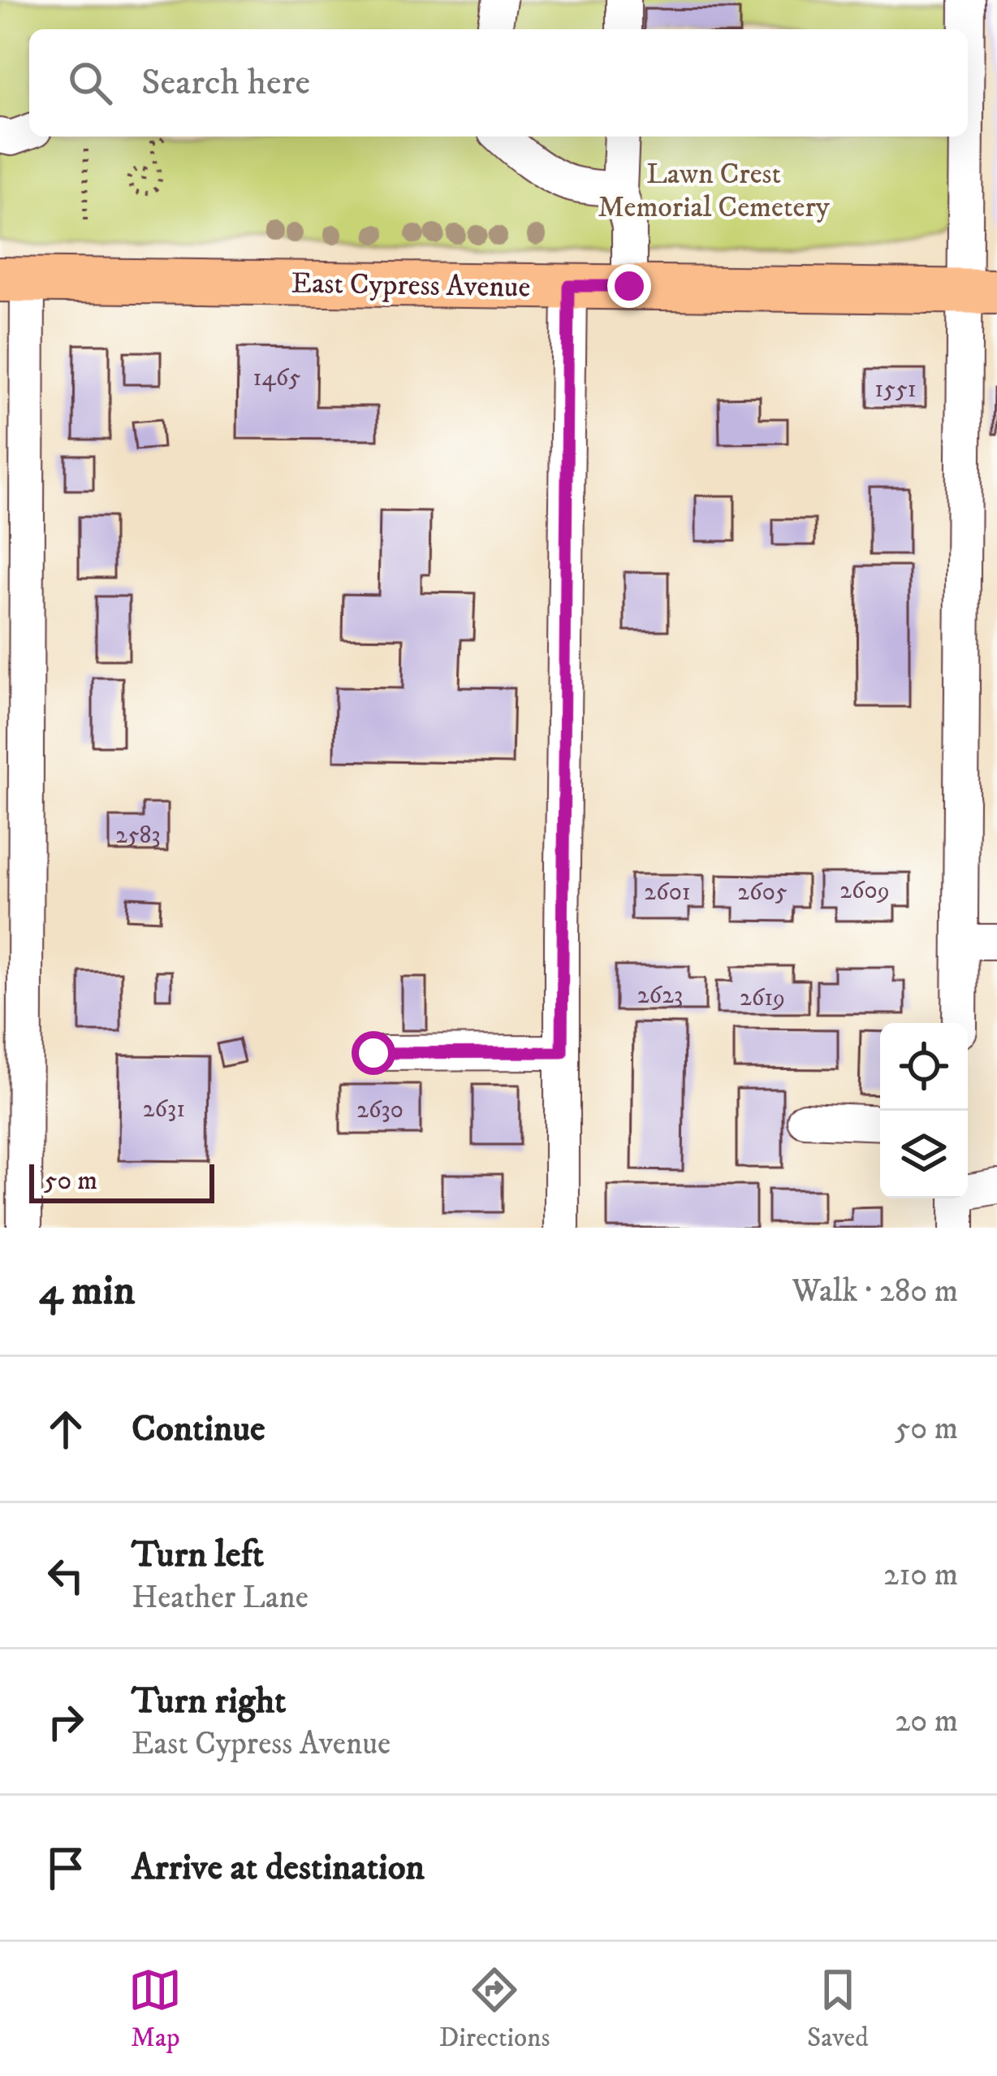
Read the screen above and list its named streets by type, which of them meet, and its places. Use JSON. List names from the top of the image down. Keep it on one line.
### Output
{"streets":{"main road":["East Cypress Avenue"]},"parks":["Lawn Crest Memorial Cemetery"],"house_numbers":["1465","1551","2583","2609","2601","2605","2623","2619","2631","2630"],"scale_bar":"50 m","page":{"search":"Search here","scale":"50 m","heading":["4 min","Walk · 280 m"],"list":[["Continue","50 m"],["Turn left","Heather Lane","210 m"],["Turn right","East Cypress Avenue","20 m"],"Arrive at destination"],"nav":["Map","Directions","Saved"]}}
